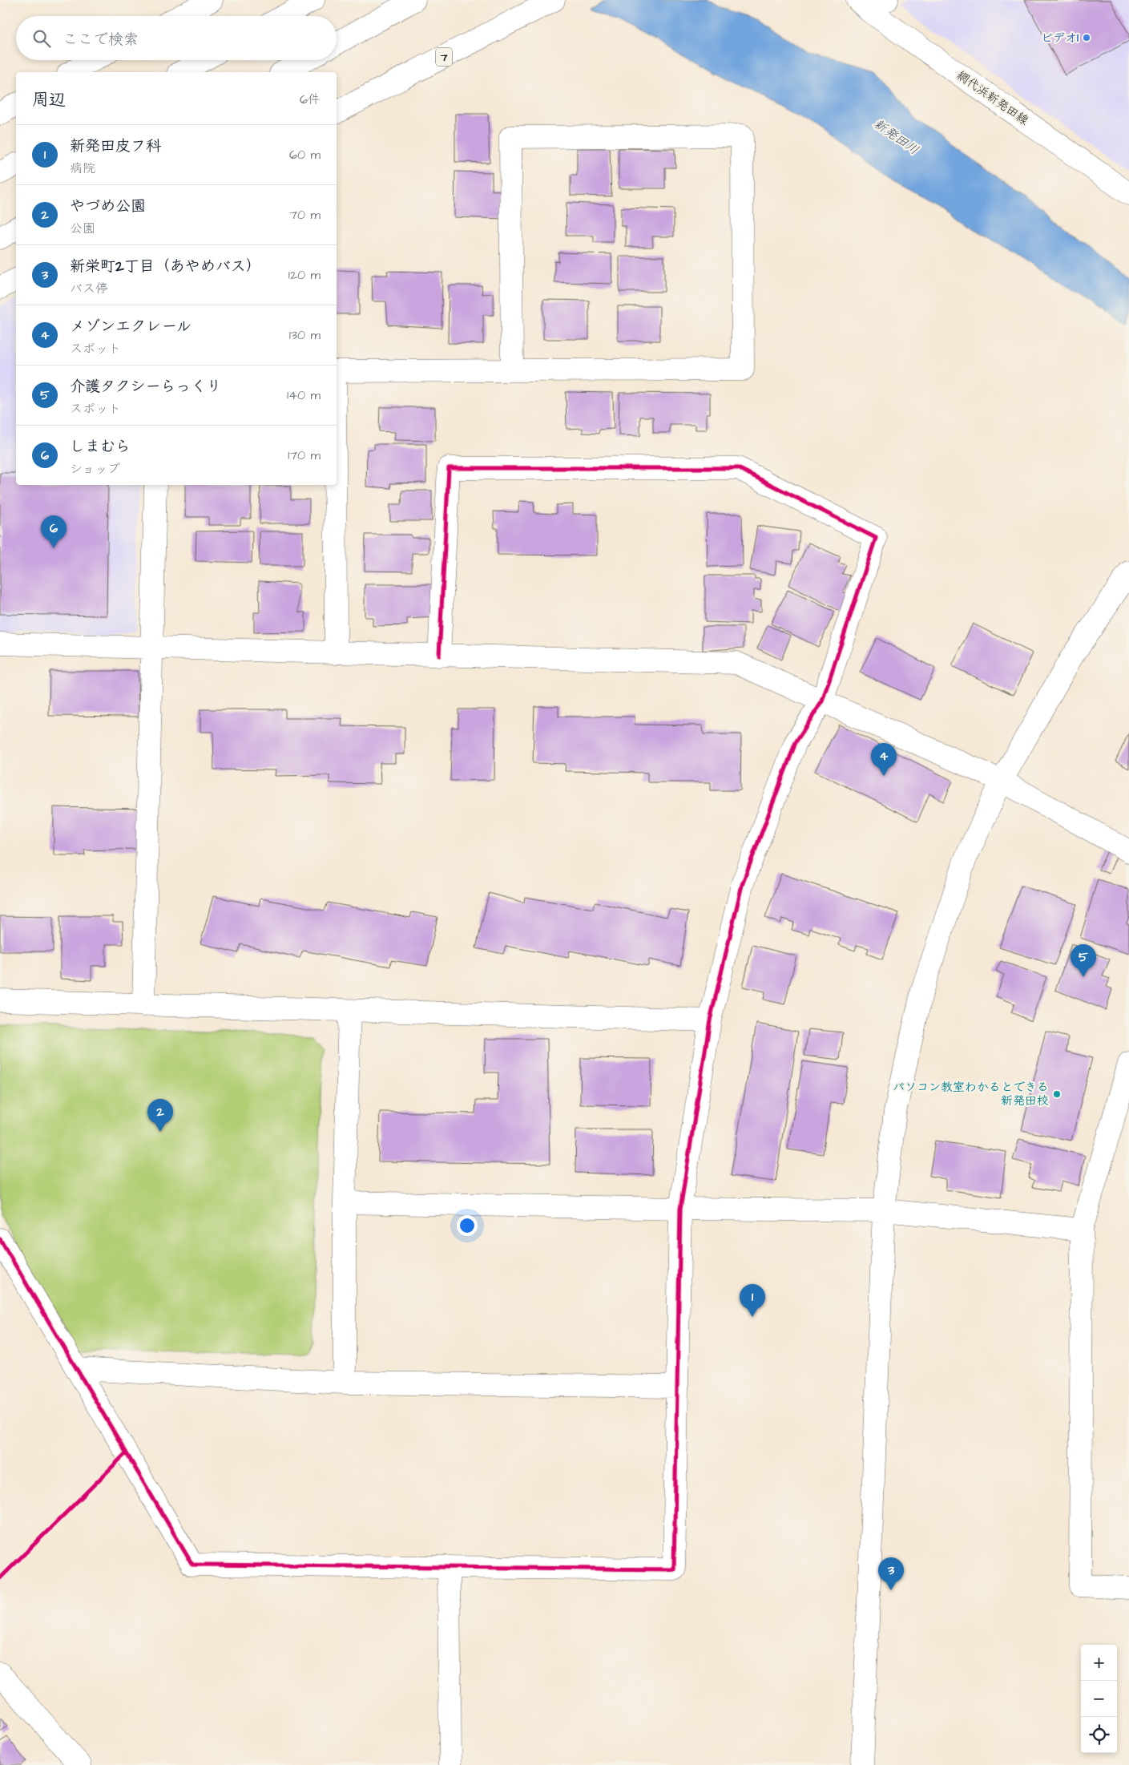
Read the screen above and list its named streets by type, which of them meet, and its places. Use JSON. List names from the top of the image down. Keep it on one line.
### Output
{"streets":{"main road":["7","網代浜新発田線"]},"water":["新発田川"],"places":["ビデオ1","パソコン教室わかるとできる 新発田校"],"page":{"search":"ここで検索","heading":["周辺","6件"],"list":[{"mark":"1","name":"新発田皮フ科","note":"病院","value":"60 m"},{"mark":"2","name":"やづめ公園","note":"公園","value":"70 m"},{"mark":"3","name":"新栄町2丁目（あやめバス）","note":"バス停","value":"120 m"},{"mark":"4","name":"メゾンエクレール","note":"スポット","value":"130 m"},{"mark":"5","name":"介護タクシーらっくり","note":"スポット","value":"140 m"},{"mark":"6","name":"しまむら","note":"ショップ","value":"170 m"}],"pins":["6","4","5","2","1","3"],"map_buttons":["+","−"]}}
